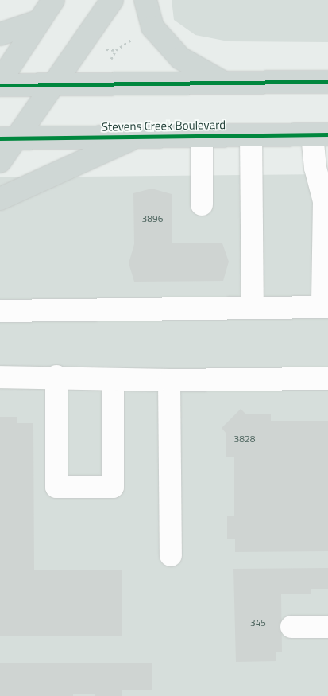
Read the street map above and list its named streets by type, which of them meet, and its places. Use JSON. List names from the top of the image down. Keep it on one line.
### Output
{"streets":{"main road":["Stevens Creek Boulevard"]},"house_numbers":["3896","3828","345"]}
